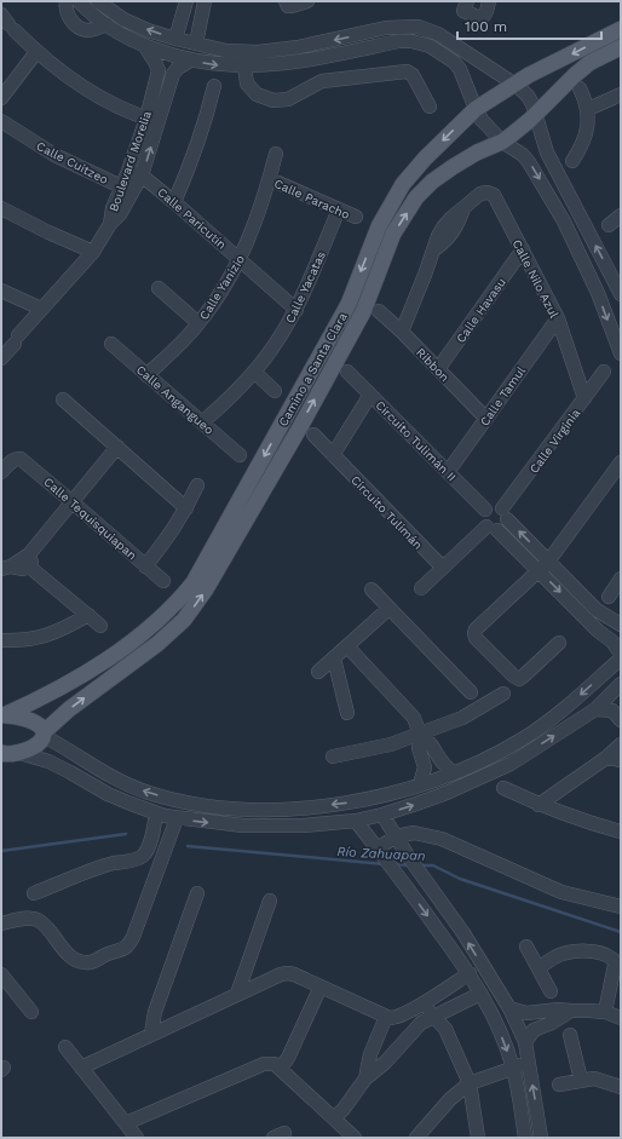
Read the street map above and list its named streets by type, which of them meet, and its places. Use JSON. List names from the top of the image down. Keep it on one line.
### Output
{"streets":{"main road":["Camino a Santa Clara"],"street":["Boulevard Morelia","Calle Cuitzeo","Calle Paracho","Calle Paricutín","Calle Nilo Azul","Calle Yanizio","Calle Yacatas","Calle Havasu","Ribbon","Calle Tamul","Calle Angangueo","Circuito Tulimán II","Calle Virginia","Circuito Tulimán","Calle Tequisquiapan"]},"crossings":[["Boulevard Morelia","Calle Cuitzeo"],["Boulevard Morelia","Calle Paricutín"],["Calle Paracho","Calle Yanizio"],["Calle Paracho","Calle Yacatas"],["Calle Paricutín","Calle Yanizio"],["Calle Paricutín","Calle Yacatas"],["Calle Nilo Azul","Calle Havasu"],["Calle Nilo Azul","Ribbon"],["Calle Nilo Azul","Calle Tamul"],["Calle Nilo Azul","Calle Virginia"],["Calle Yanizio","Calle Angangueo"],["Calle Yacatas","Calle Angangueo"],["Calle Havasu","Ribbon"],["Ribbon","Calle Tamul"],["Calle Tamul","Circuito Tulimán II"],["Circuito Tulimán II","Calle Virginia"]],"water":["Río Zahuapan"],"scale_bar":"100 m"}
